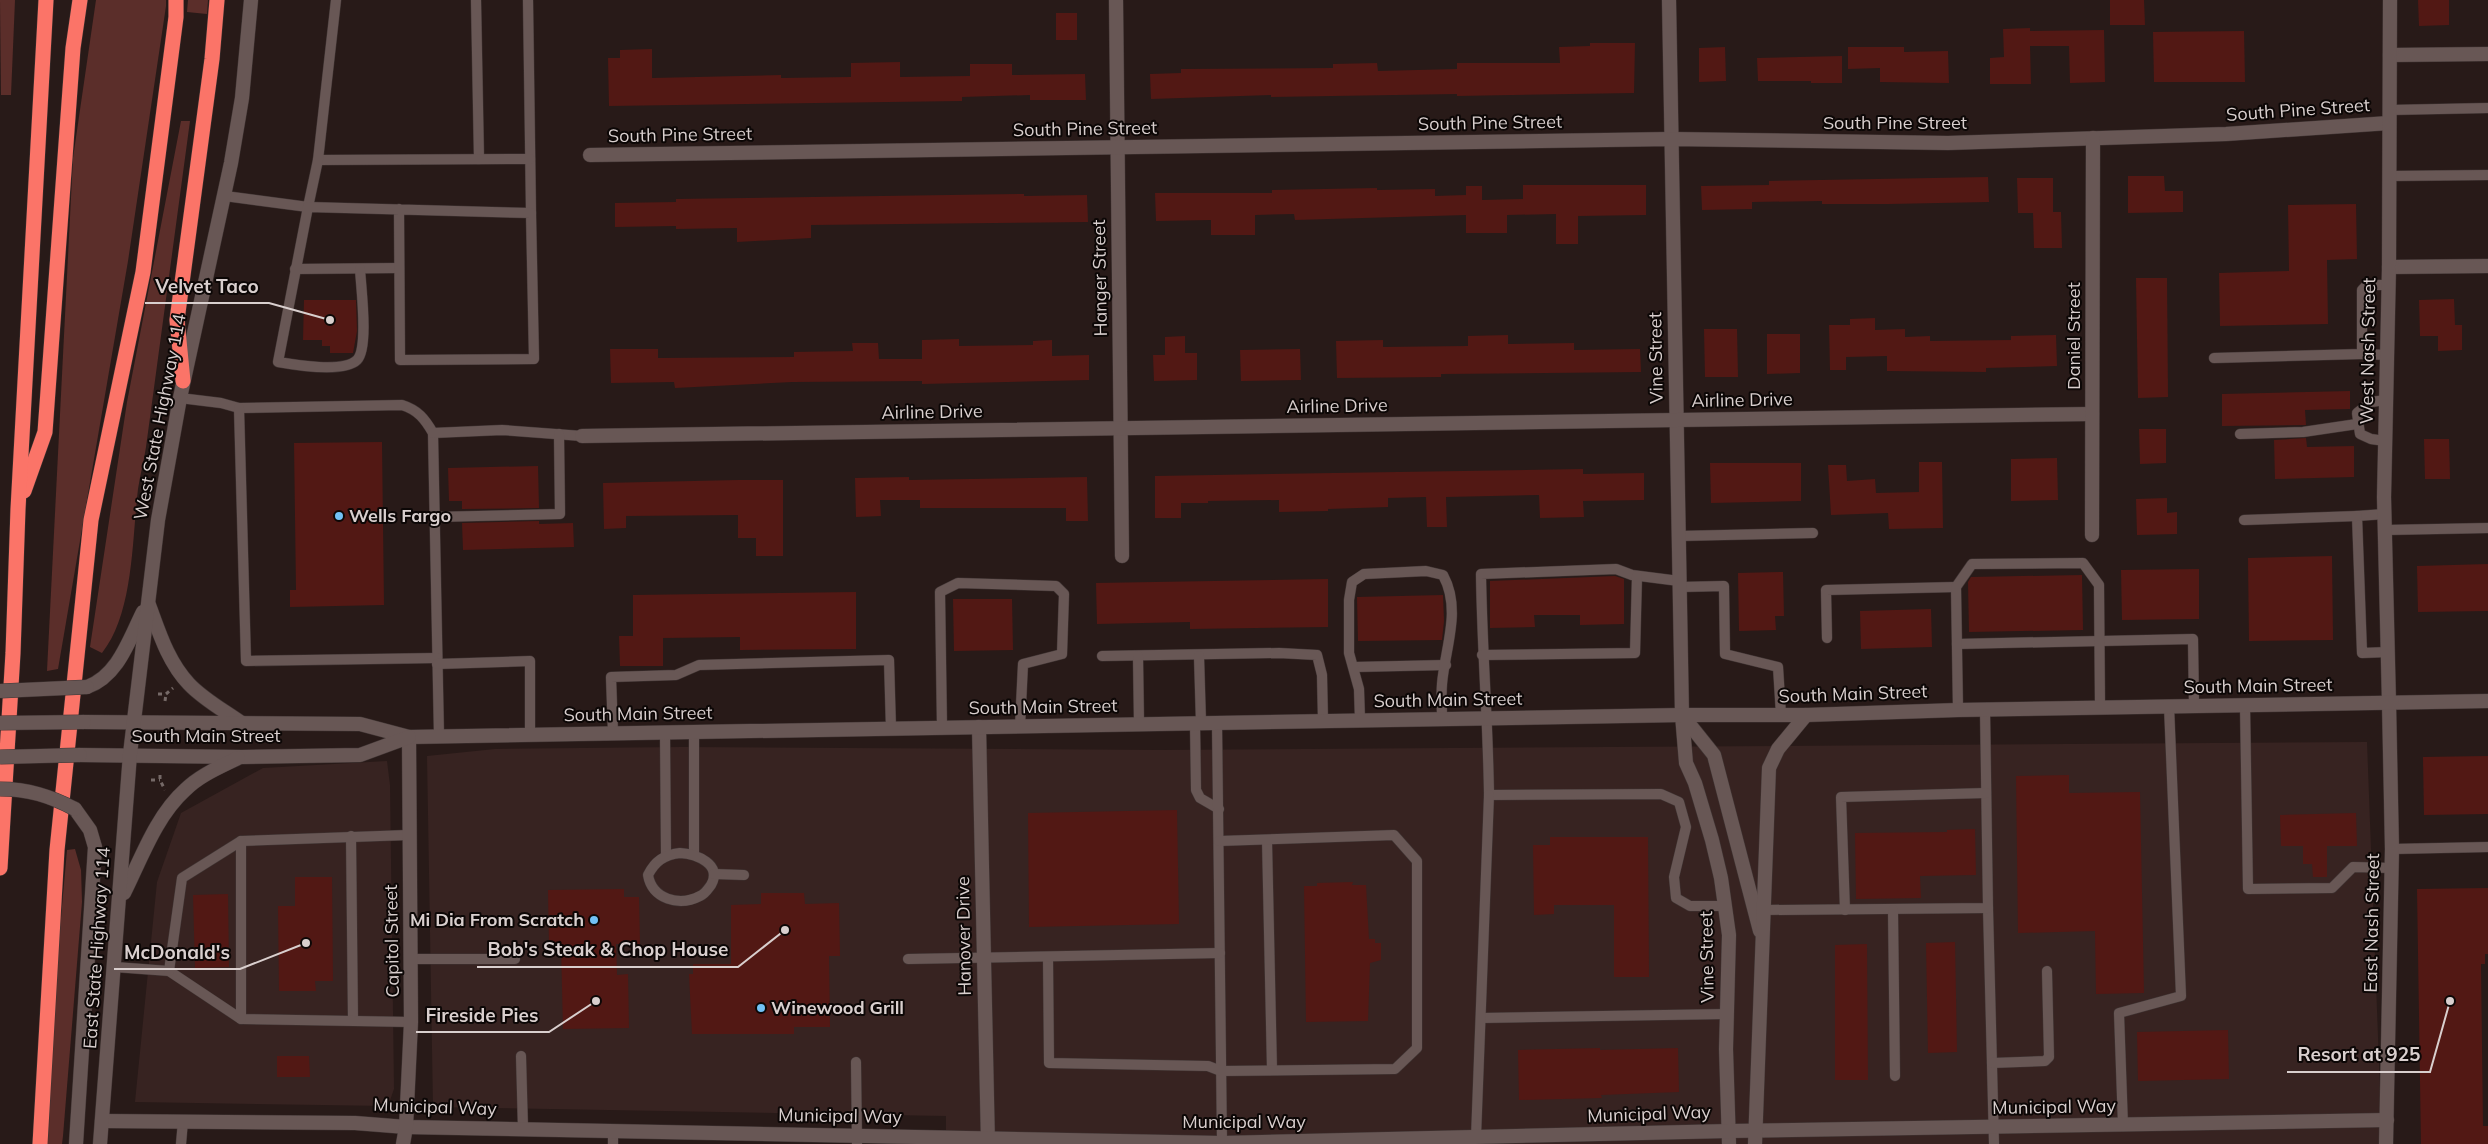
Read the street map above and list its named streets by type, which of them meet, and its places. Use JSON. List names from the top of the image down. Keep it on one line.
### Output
{"streets":{"street":["South Pine Street","Hanger Street","Daniel Street","West Nash Street","Vine Street","Airline Drive","West State Highway 114","South Main Street","East Nash Street","Hanover Drive","Capitol Street","East State Highway 114","Municipal Way"]},"crossings":[["South Pine Street","Hanger Street"],["South Pine Street","Daniel Street"],["South Pine Street","West Nash Street"],["South Pine Street","Vine Street"],["Hanger Street","Airline Drive"],["Daniel Street","Airline Drive"],["West Nash Street","South Main Street"],["West Nash Street","East Nash Street"],["Vine Street","Airline Drive"],["Vine Street","South Main Street"],["Vine Street","Municipal Way"],["West State Highway 114","South Main Street"],["West State Highway 114","East State Highway 114"],["South Main Street","East Nash Street"],["South Main Street","Hanover Drive"],["South Main Street","Capitol Street"],["South Main Street","East State Highway 114"],["East Nash Street","Municipal Way"],["Hanover Drive","Municipal Way"],["Capitol Street","Municipal Way"],["East State Highway 114","Municipal Way"]],"places":["Velvet Taco","Wells Fargo","Mi Dia From Scratch","Bob's Steak & Chop House","McDonald's","Fireside Pies","Resort at 925","Winewood Grill"]}
